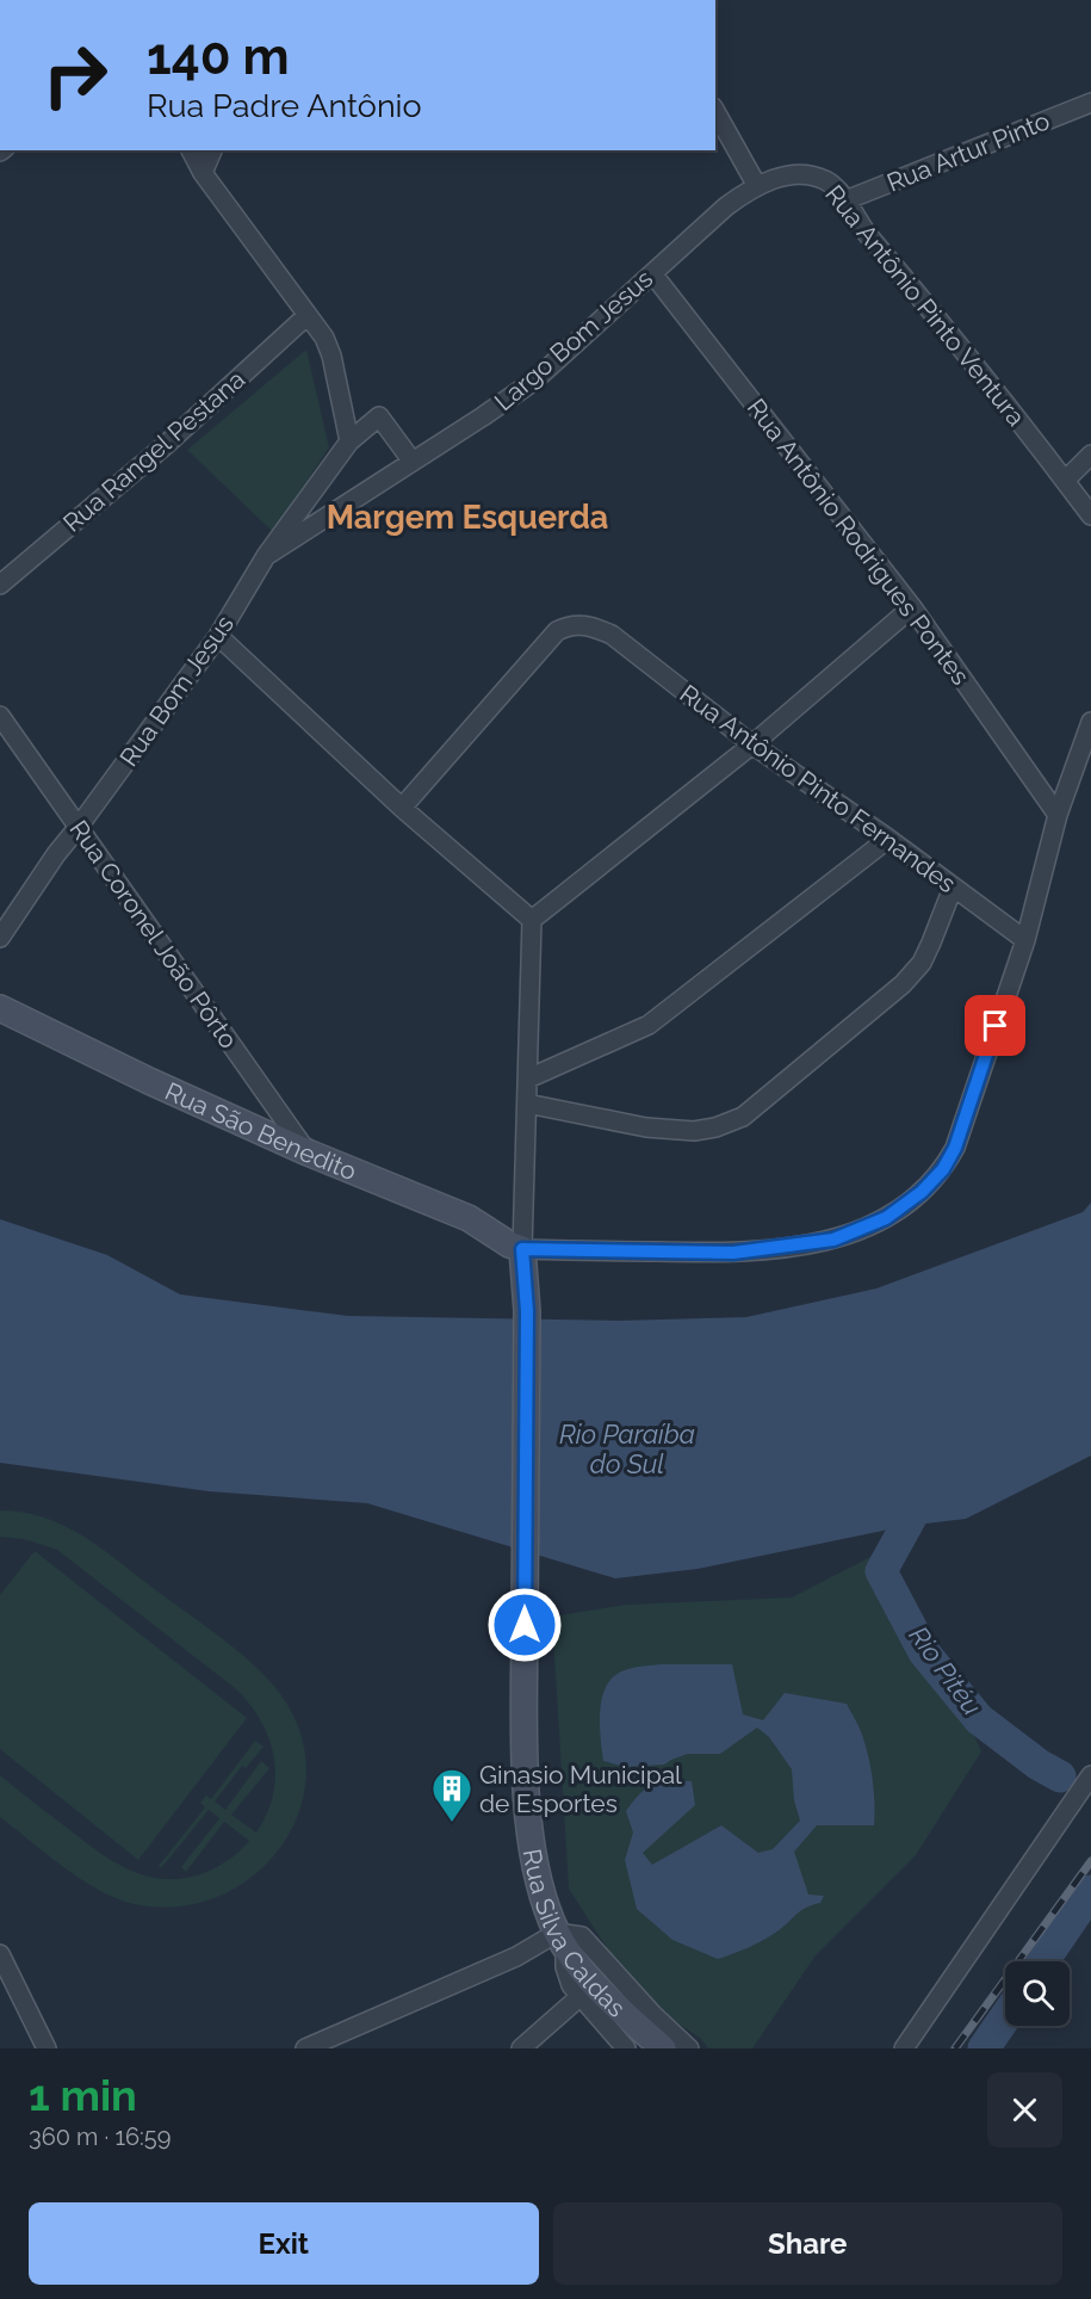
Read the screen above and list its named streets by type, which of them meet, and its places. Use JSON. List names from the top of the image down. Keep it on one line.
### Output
{"streets":{"main road":["Rua São Benedito","Rua Silva Caldas"],"street":["Rua Artur Pinto","Rua Antônio Pinto Ventura","Largo Bom Jesus","Rua Rangel Pestana","Rua Antônio Rodrigues Pontes","Rua Bom Jesus","Rua Antônio Pinto Fernandes","Rua Coronel João Pôrto"]},"crossings":[["Rua Artur Pinto","Rua Antônio Pinto Ventura"],["Rua Antônio Pinto Ventura","Largo Bom Jesus"],["Largo Bom Jesus","Rua Antônio Rodrigues Pontes"],["Largo Bom Jesus","Rua Bom Jesus"],["Rua Bom Jesus","Rua Coronel João Pôrto"],["Rua Coronel João Pôrto","Rua São Benedito"],["Rua São Benedito","Rua Silva Caldas"]],"districts":["Margem Esquerda"],"water":["Rio Paraíba do Sul","Rio Pitéu"],"places":{"building":["Ginasio Municipal de Esportes"]},"page":{"turn":["140 m","Rua Padre Antônio"],"heading":["1 min","360 m · 16:59"],"buttons":["Exit","Share"]}}
